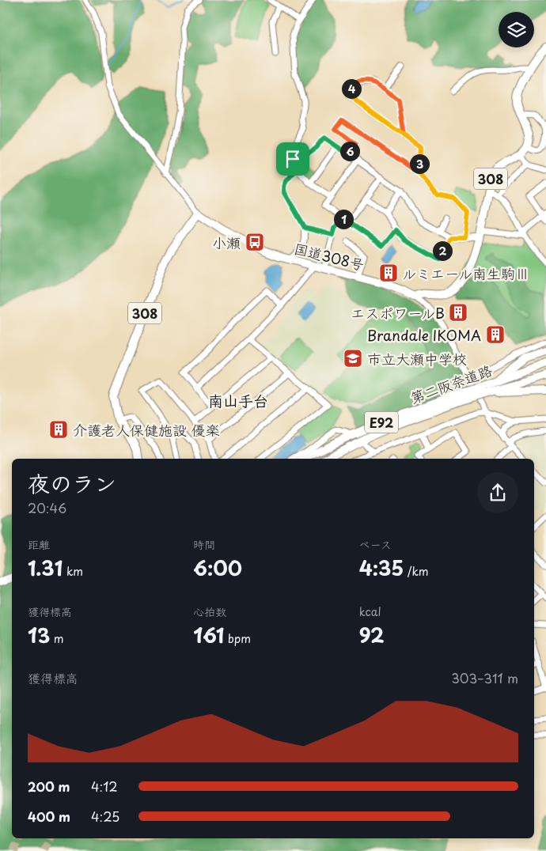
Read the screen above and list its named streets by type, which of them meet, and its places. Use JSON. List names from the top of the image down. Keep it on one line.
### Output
{"streets":{"highway":["308","国道308号","第二阪奈道路","E92"]},"crossings":[["308","国道308号"]],"districts":["南山手台"],"places":{"bus stop":["小瀬"],"building":["ルミエール南生駒Ⅲ","エスポワールB","Brandale IKOMA","介護老人保健施設 優楽"],"school or university":["市立大瀬中学校"]},"page":{"pins":["4","6","3","1","2"],"heading":["夜のラン","20:46"],"stats":[["距離","1.31 km"],["時間","6:00"],["ペース","4:35 /km"],["獲得標高","13 m"],["心拍数","161 bpm"],["kcal","92"]],"chart":["獲得標高","303–311 m"],"list":[{"name":"200 m","note":"4:12"},{"name":"400 m","note":"4:25"}]}}
